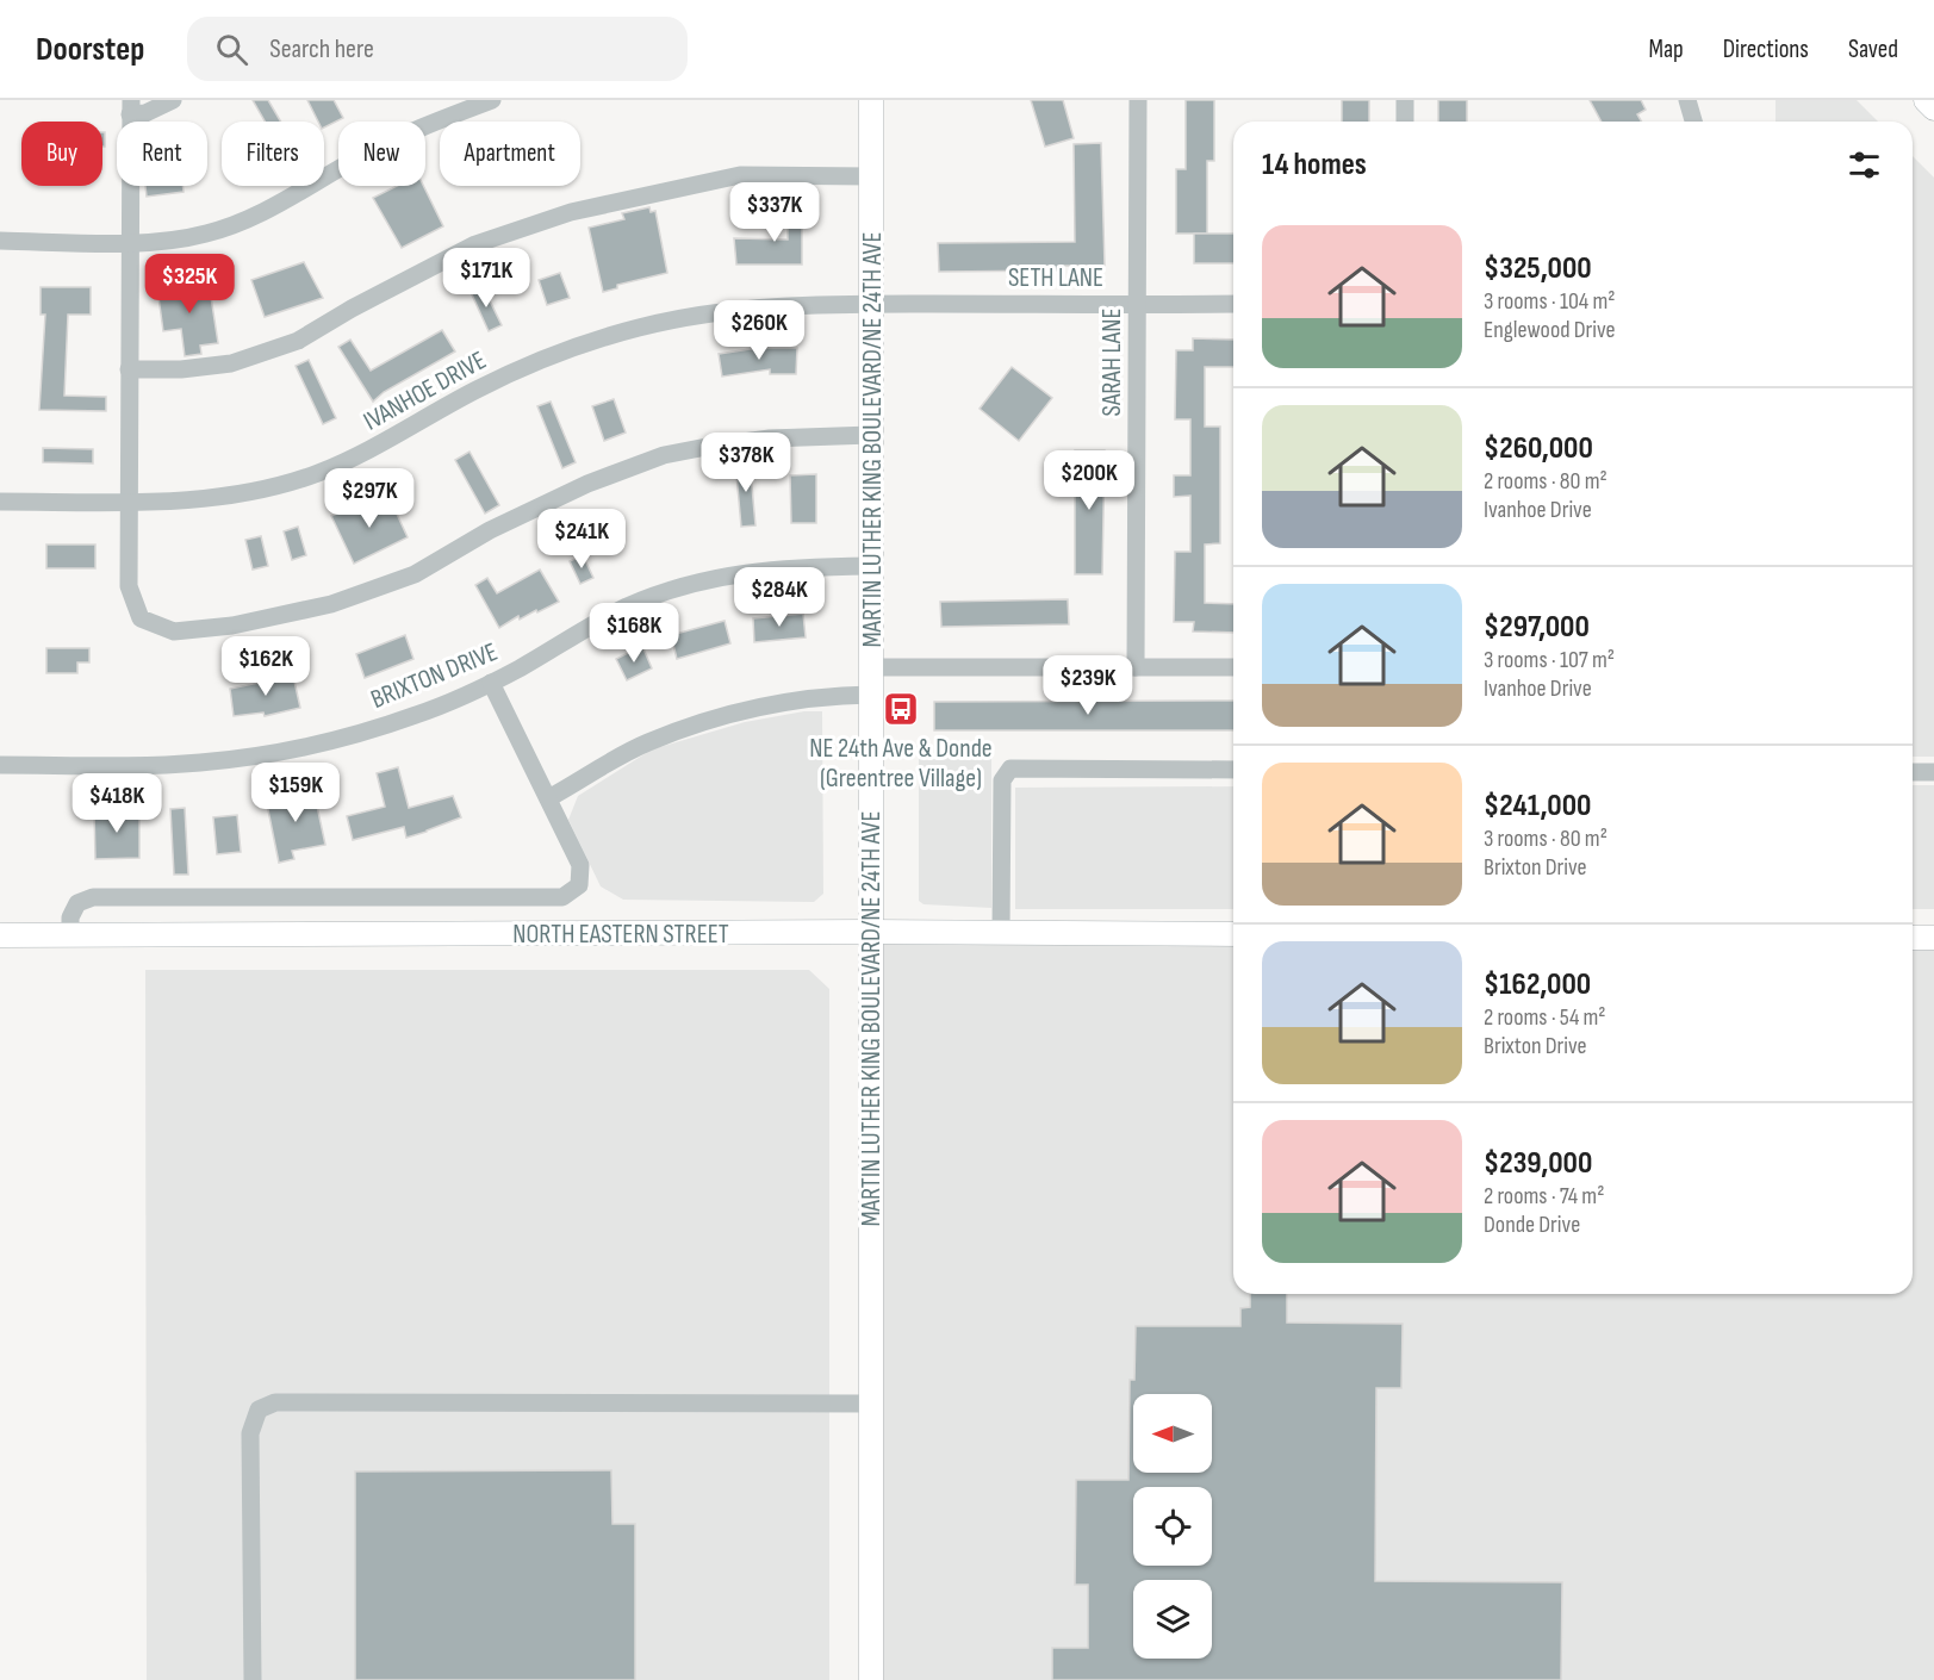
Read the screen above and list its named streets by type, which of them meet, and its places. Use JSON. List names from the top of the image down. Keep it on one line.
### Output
{"streets":{"main road":["MARTIN LUTHER KING BOULEVARD/NE 24TH AVE","NORTH EASTERN STREET"],"street":["SETH LANE","SARAH LANE","IVANHOE DRIVE","BRIXTON DRIVE"]},"crossings":[["SETH LANE","SARAH LANE"],["SETH LANE","IVANHOE DRIVE"],["SETH LANE","MARTIN LUTHER KING BOULEVARD/NE 24TH AVE"],["IVANHOE DRIVE","MARTIN LUTHER KING BOULEVARD/NE 24TH AVE"],["MARTIN LUTHER KING BOULEVARD/NE 24TH AVE","BRIXTON DRIVE"],["MARTIN LUTHER KING BOULEVARD/NE 24TH AVE","NORTH EASTERN STREET"]],"places":{"bus stop":["NE 24th Ave & Donde (Greentree Village)"]},"north":"left","page":{"header":"Doorstep","search":"Search here","nav":["Map","Directions","Saved"],"chip":["Buy","Rent","Filters","New","Apartment"],"heading":"14 homes","price":["$337K","$171K","$325K","$260K","$378K","$200K","$297K","$241K","$284K","$168K","$162K","$239K","$159K","$418K"],"list":[{"name":"$325,000","note":"3 rooms · 104 m² · Englewood Drive"},{"name":"$260,000","note":"2 rooms · 80 m² · Ivanhoe Drive"},{"name":"$297,000","note":"3 rooms · 107 m² · Ivanhoe Drive"},{"name":"$241,000","note":"3 rooms · 80 m² · Brixton Drive"},{"name":"$162,000","note":"2 rooms · 54 m² · Brixton Drive"},{"name":"$239,000","note":"2 rooms · 74 m² · Donde Drive"}]}}
